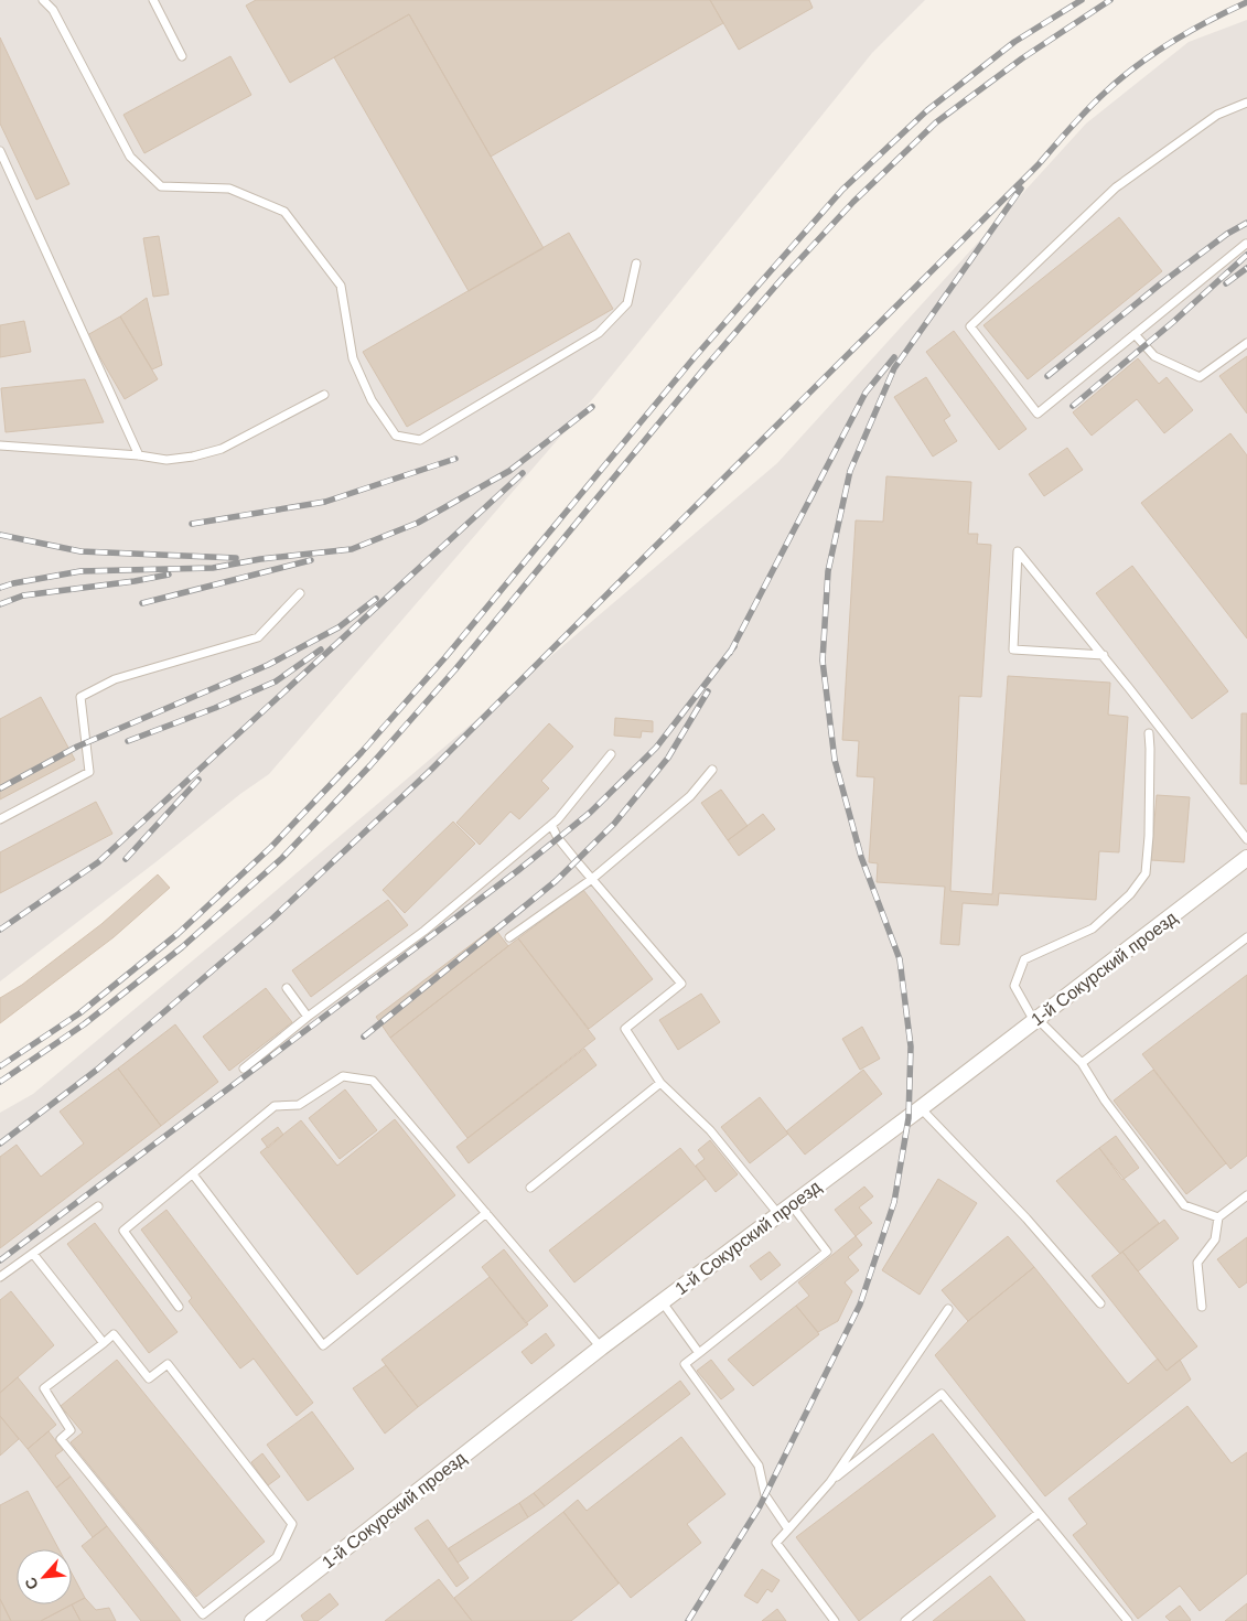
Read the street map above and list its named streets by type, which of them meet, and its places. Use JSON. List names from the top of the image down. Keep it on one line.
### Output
{"streets":{"street":["1-й Сокурский проезд"]},"north":"bottom left"}
